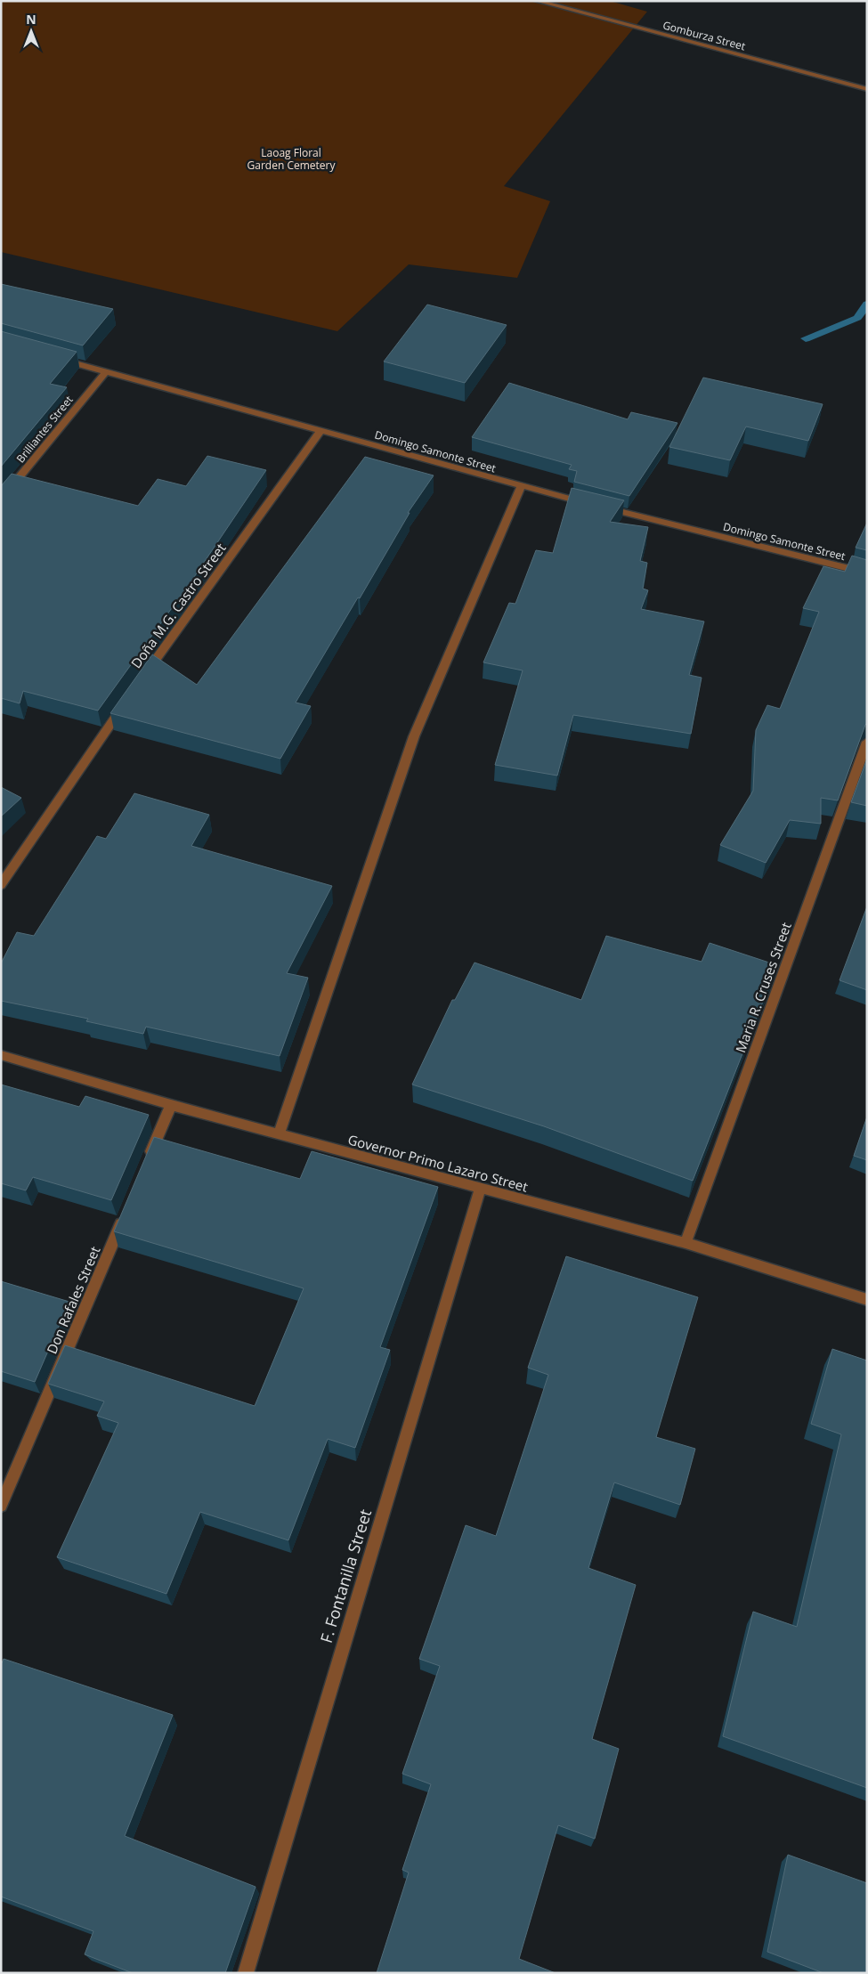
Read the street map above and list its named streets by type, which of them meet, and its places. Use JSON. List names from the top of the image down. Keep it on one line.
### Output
{"streets":{"street":["Gomburza Street","Brilliantes Street","Domingo Samonte Street","Doña M.G. Castro Street","Maria R. Cruses Street","Governor Primo Lazaro Street","Don Rafales Street","F. Fontanilla Street"]},"crossings":[["Brilliantes Street","Domingo Samonte Street"],["Domingo Samonte Street","Doña M.G. Castro Street"],["Maria R. Cruses Street","Governor Primo Lazaro Street"],["Governor Primo Lazaro Street","F. Fontanilla Street"]],"parks":["Laoag Floral Garden Cemetery"],"north":"top"}
